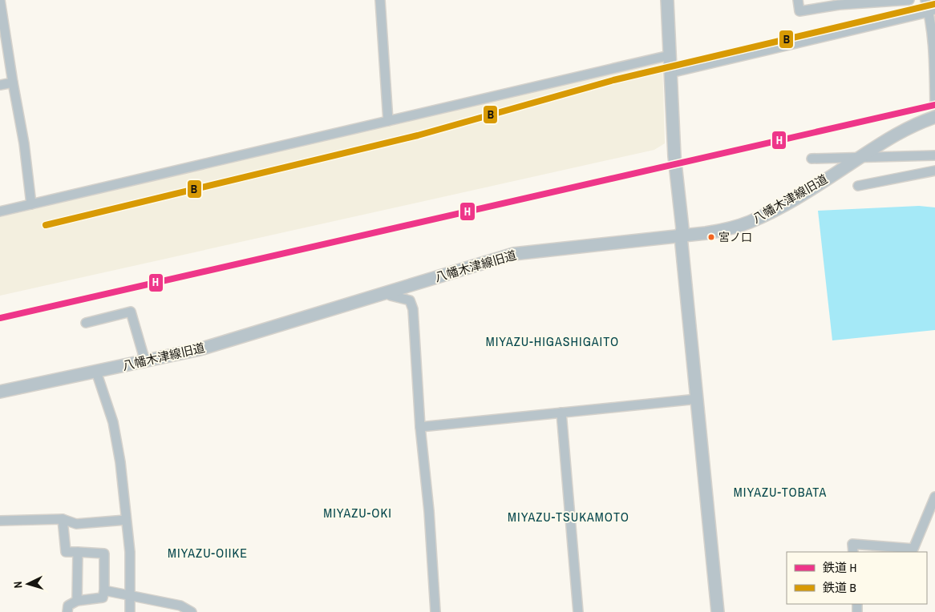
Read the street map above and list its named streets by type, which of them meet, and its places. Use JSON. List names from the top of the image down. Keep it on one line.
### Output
{"streets":{"street":["八幡木津線旧道"]},"districts":["MIYAZU-HIGASHIGAITO","MIYAZU-TOBATA","MIYAZU-OKI","MIYAZU-TSUKAMOTO","MIYAZU-OIIKE"],"places":["宮ノ口"],"lines":["rail line B","rail line H"],"legend":["鉄道 H","鉄道 B"],"north":"left"}
